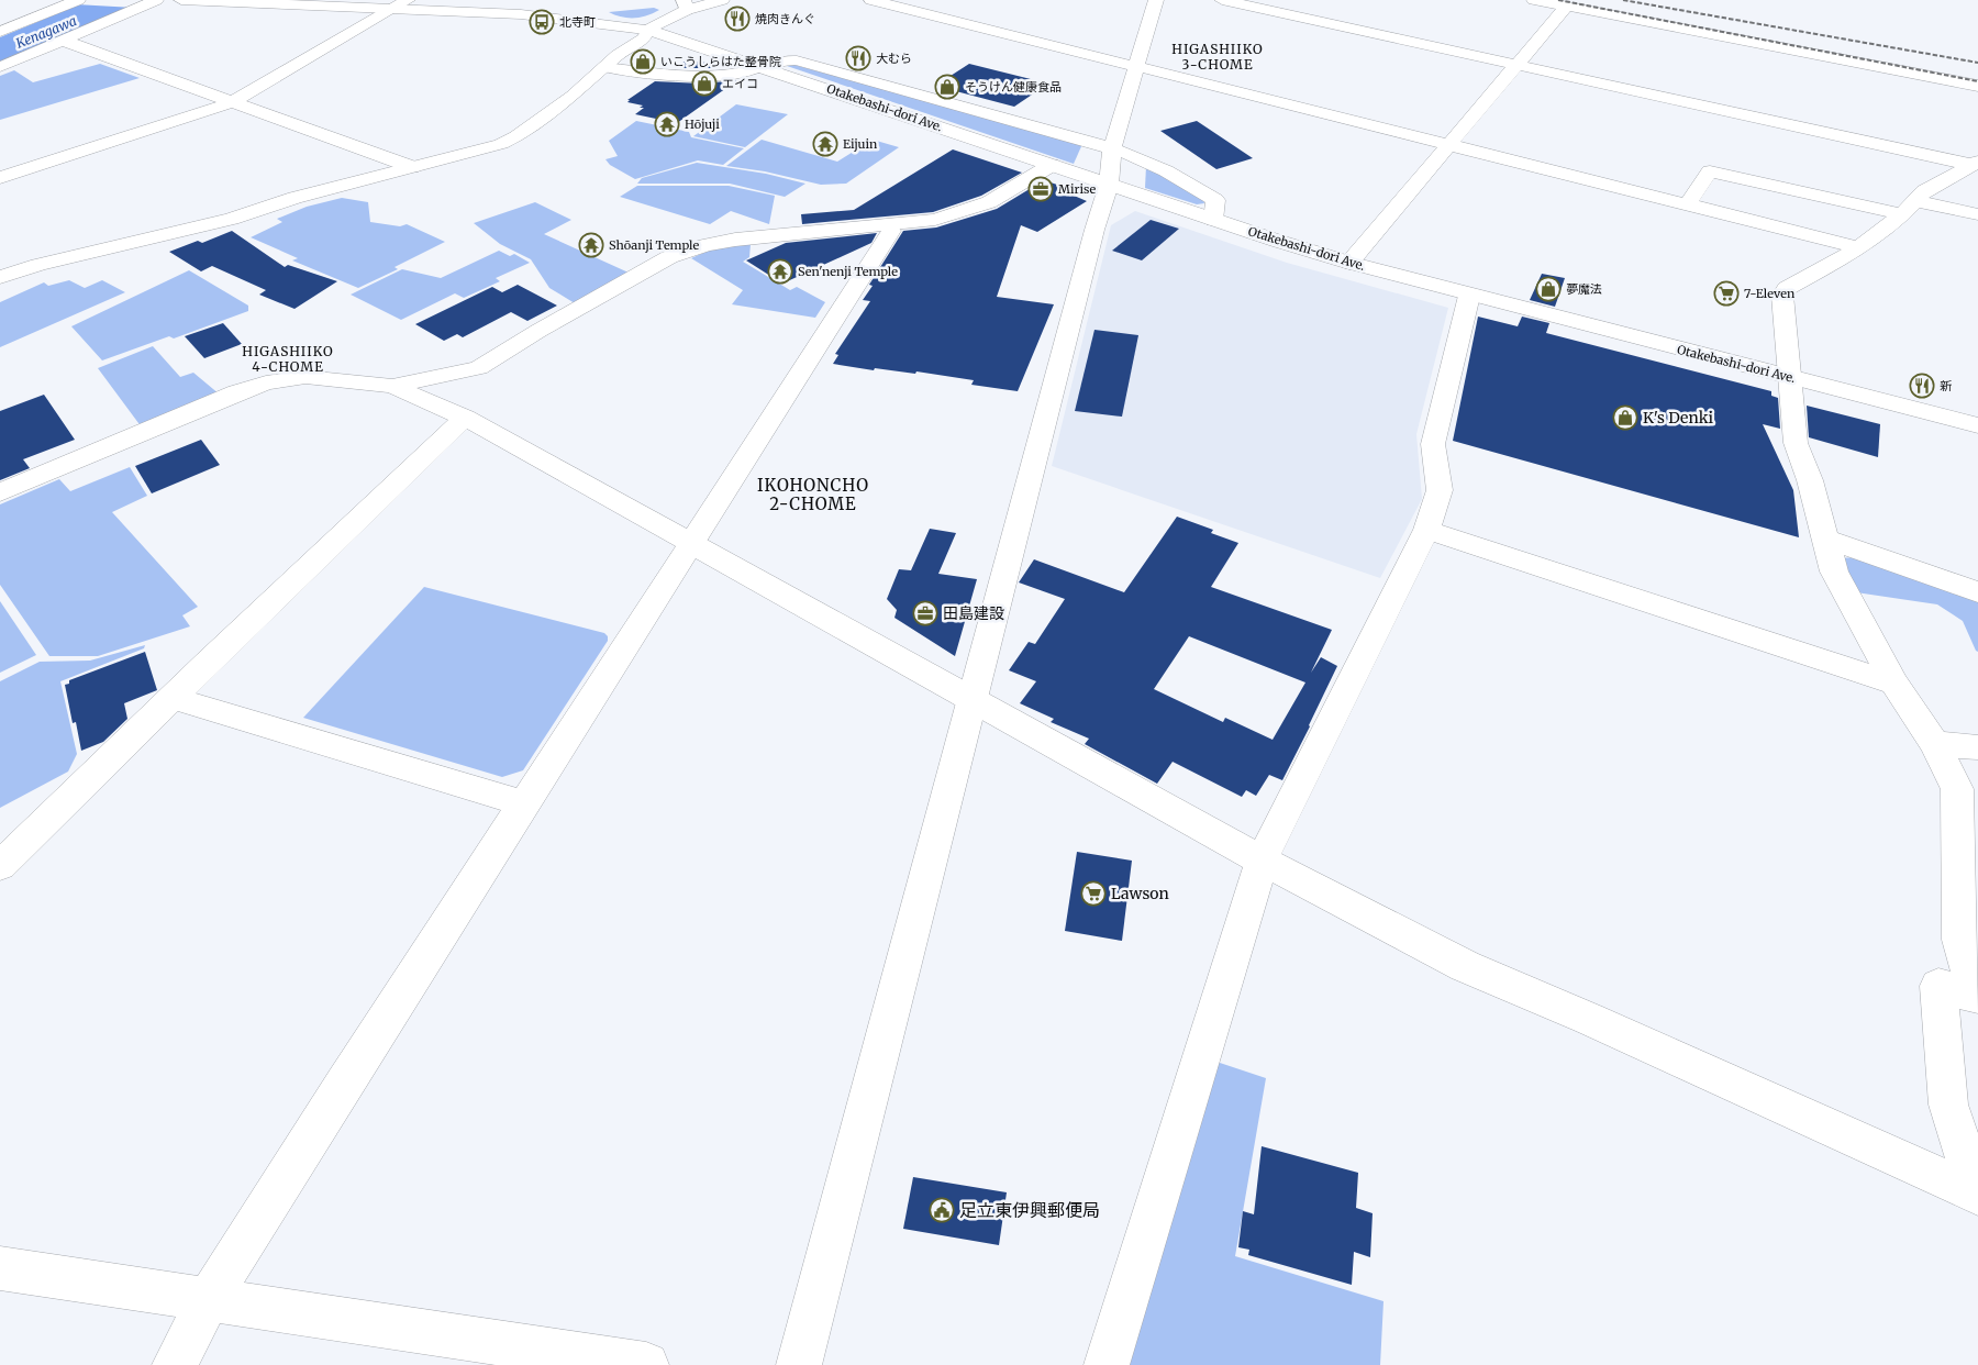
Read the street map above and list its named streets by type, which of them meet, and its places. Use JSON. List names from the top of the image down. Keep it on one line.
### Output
{"streets":{"street":["Otakebashi-dori Ave."]},"districts":["HIGASHIIKO 3-CHOME","HIGASHIIKO 4-CHOME","IKOHONCHO 2-CHOME"],"water":["Kenagawa"],"places":{"restaurant":["焼肉きんぐ","大むら","新"],"bus stop":["北寺町"],"shop":["いこうしらはた整骨院","エイコ","そうけん健康食品","夢魔法","K's Denki"],"temple":["Hōjuji","Eijuin","Shōanji Temple","Sen'nenji Temple"],"office":["Mirise","田島建設"],"supermarket":["7-Eleven","Lawson"],"public building":["足立東伊興郵便局"]}}
